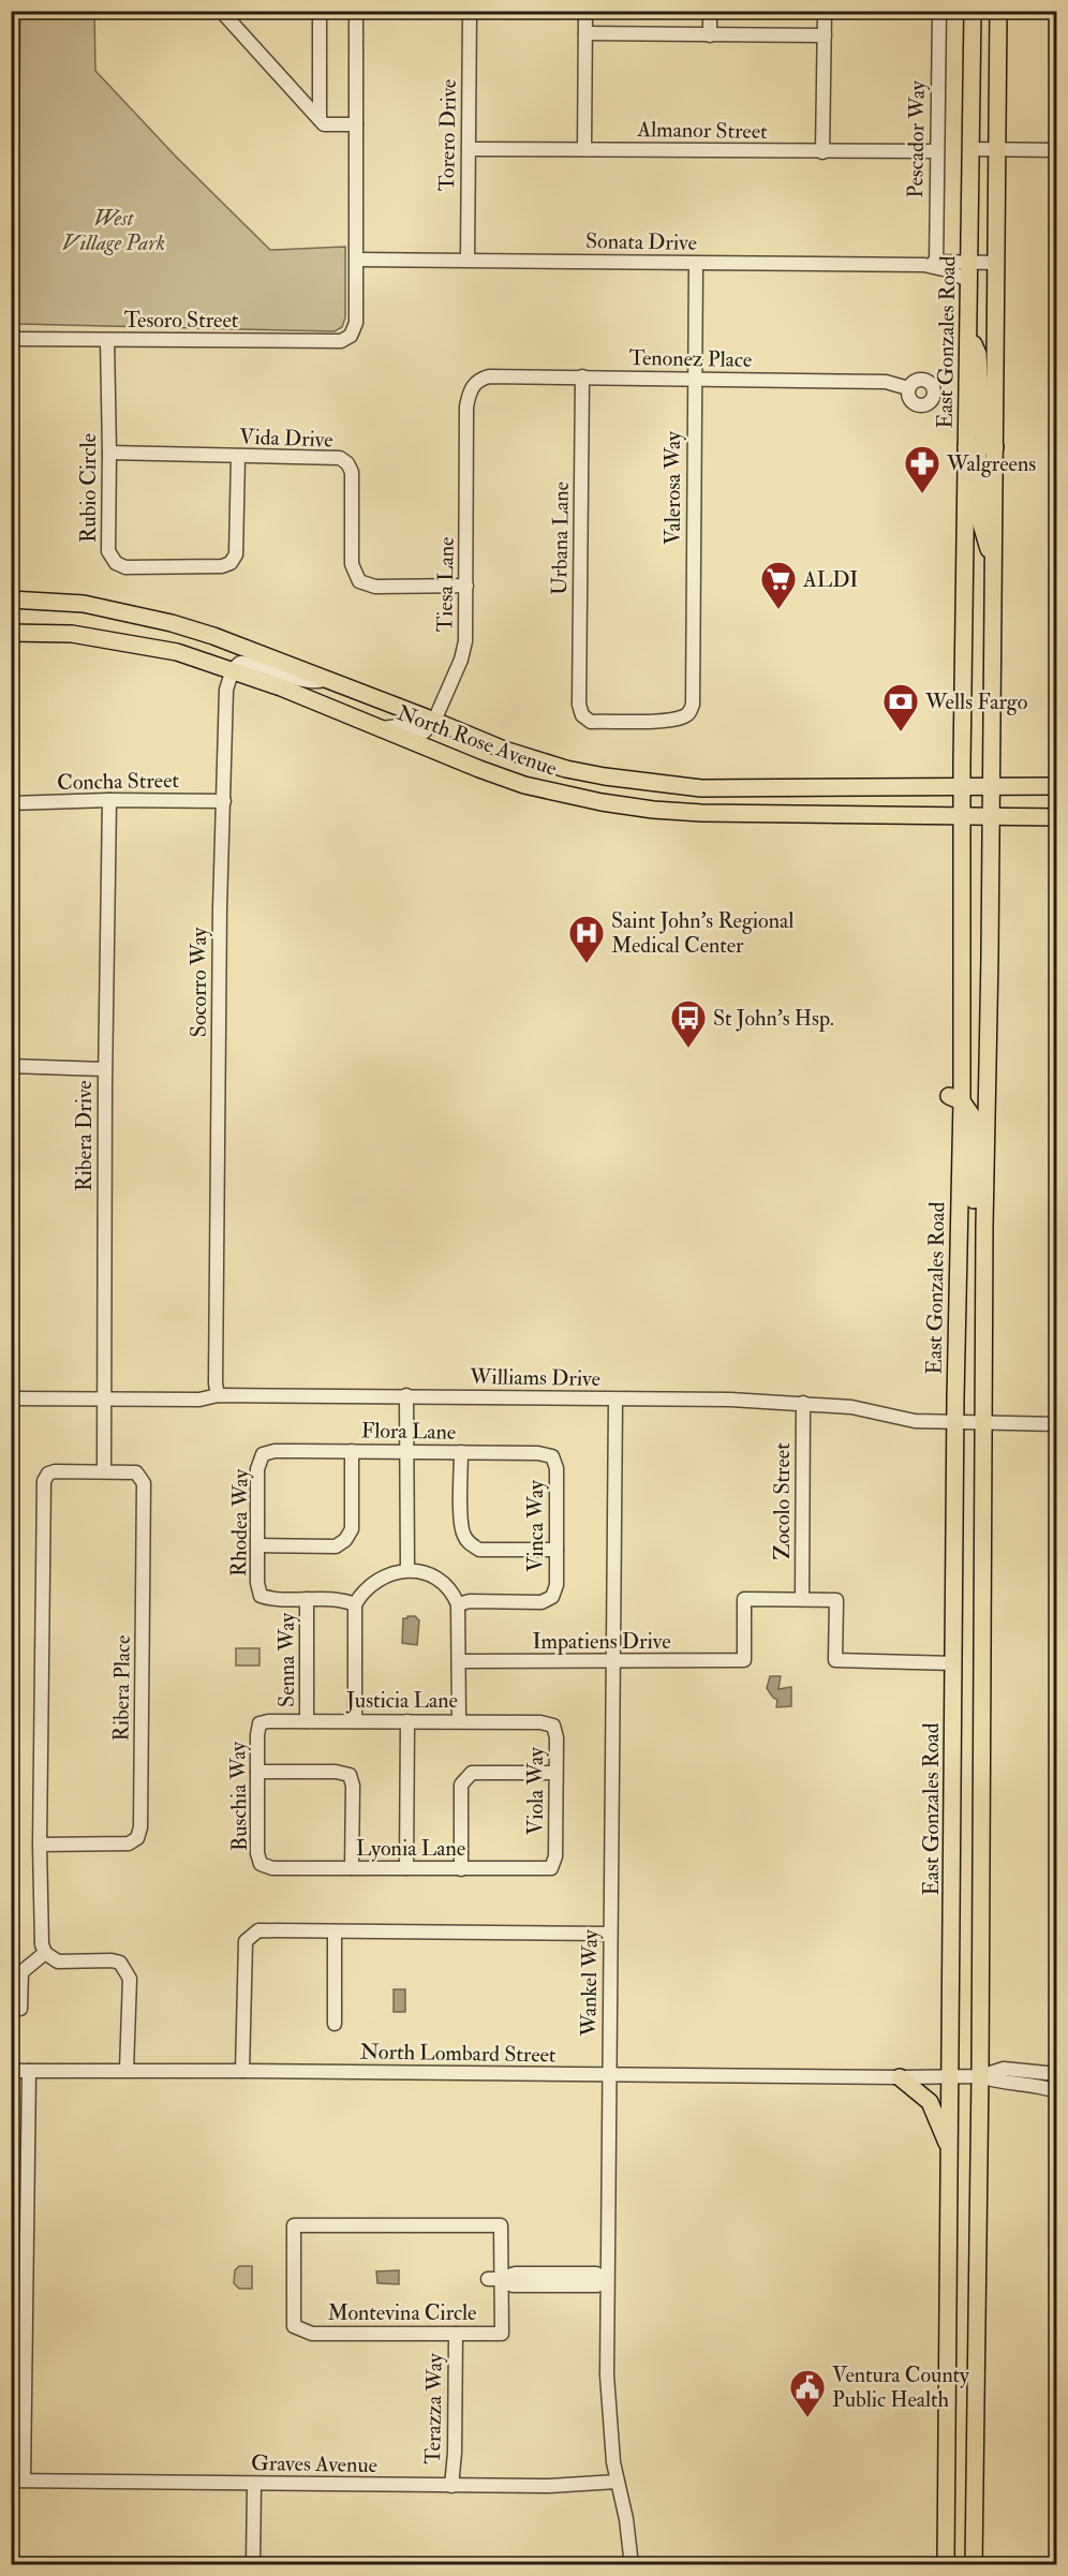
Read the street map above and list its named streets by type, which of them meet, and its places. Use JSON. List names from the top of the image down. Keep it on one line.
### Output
{"streets":{"main road":["East Gonzales Road","North Rose Avenue"],"street":["Almanor Street","Torero Drive","Pescador Way","Sonata Drive","Tesoro Street","Tenonez Place","Vida Drive","Rubio Circle","Valerosa Way","Urbana Lane","Tiesa Lane","Concha Street","Socorro Way","Ribera Drive","Williams Drive","Flora Lane","Zocolo Street","Rhodea Way","Vinca Way","Impatiens Drive","Senna Way","Ribera Place","Justicia Lane","Viola Way","Buschia Way","Lyonia Lane","Wankel Way","North Lombard Street","Montevina Circle","Terazza Way","Graves Avenue"]},"crossings":[["Almanor Street","Torero Drive"],["Almanor Street","Pescador Way"],["Torero Drive","Sonata Drive"],["Pescador Way","Sonata Drive"],["Sonata Drive","Tesoro Street"],["Sonata Drive","East Gonzales Road"],["Sonata Drive","Valerosa Way"],["Tesoro Street","Rubio Circle"],["East Gonzales Road","North Rose Avenue"],["East Gonzales Road","Williams Drive"],["East Gonzales Road","North Lombard Street"],["Tenonez Place","Valerosa Way"],["Tenonez Place","Urbana Lane"],["Tenonez Place","Tiesa Lane"],["Vida Drive","Rubio Circle"],["Vida Drive","Tiesa Lane"],["Valerosa Way","Urbana Lane"],["Tiesa Lane","North Rose Avenue"],["North Rose Avenue","Socorro Way"],["Concha Street","Socorro Way"],["Concha Street","Ribera Drive"],["Socorro Way","Williams Drive"],["Ribera Drive","Williams Drive"],["Ribera Drive","Ribera Place"],["Williams Drive","Zocolo Street"],["Williams Drive","Wankel Way"],["Flora Lane","Rhodea Way"],["Flora Lane","Vinca Way"],["Zocolo Street","Impatiens Drive"],["Rhodea Way","Senna Way"],["Impatiens Drive","Wankel Way"],["Senna Way","Justicia Lane"],["Justicia Lane","Viola Way"],["Justicia Lane","Buschia Way"],["Viola Way","Lyonia Lane"],["Buschia Way","Lyonia Lane"],["Wankel Way","North Lombard Street"],["Wankel Way","Graves Avenue"],["Montevina Circle","Terazza Way"],["Terazza Way","Graves Avenue"]],"parks":["West Village Park"],"places":{"pharmacy":["Walgreens"],"supermarket":["ALDI"],"bank":["Wells Fargo"],"hospital":["Saint John's Regional Medical Center"],"bus stop":["St John's Hsp."],"public building":["Ventura County Public Health"]}}
